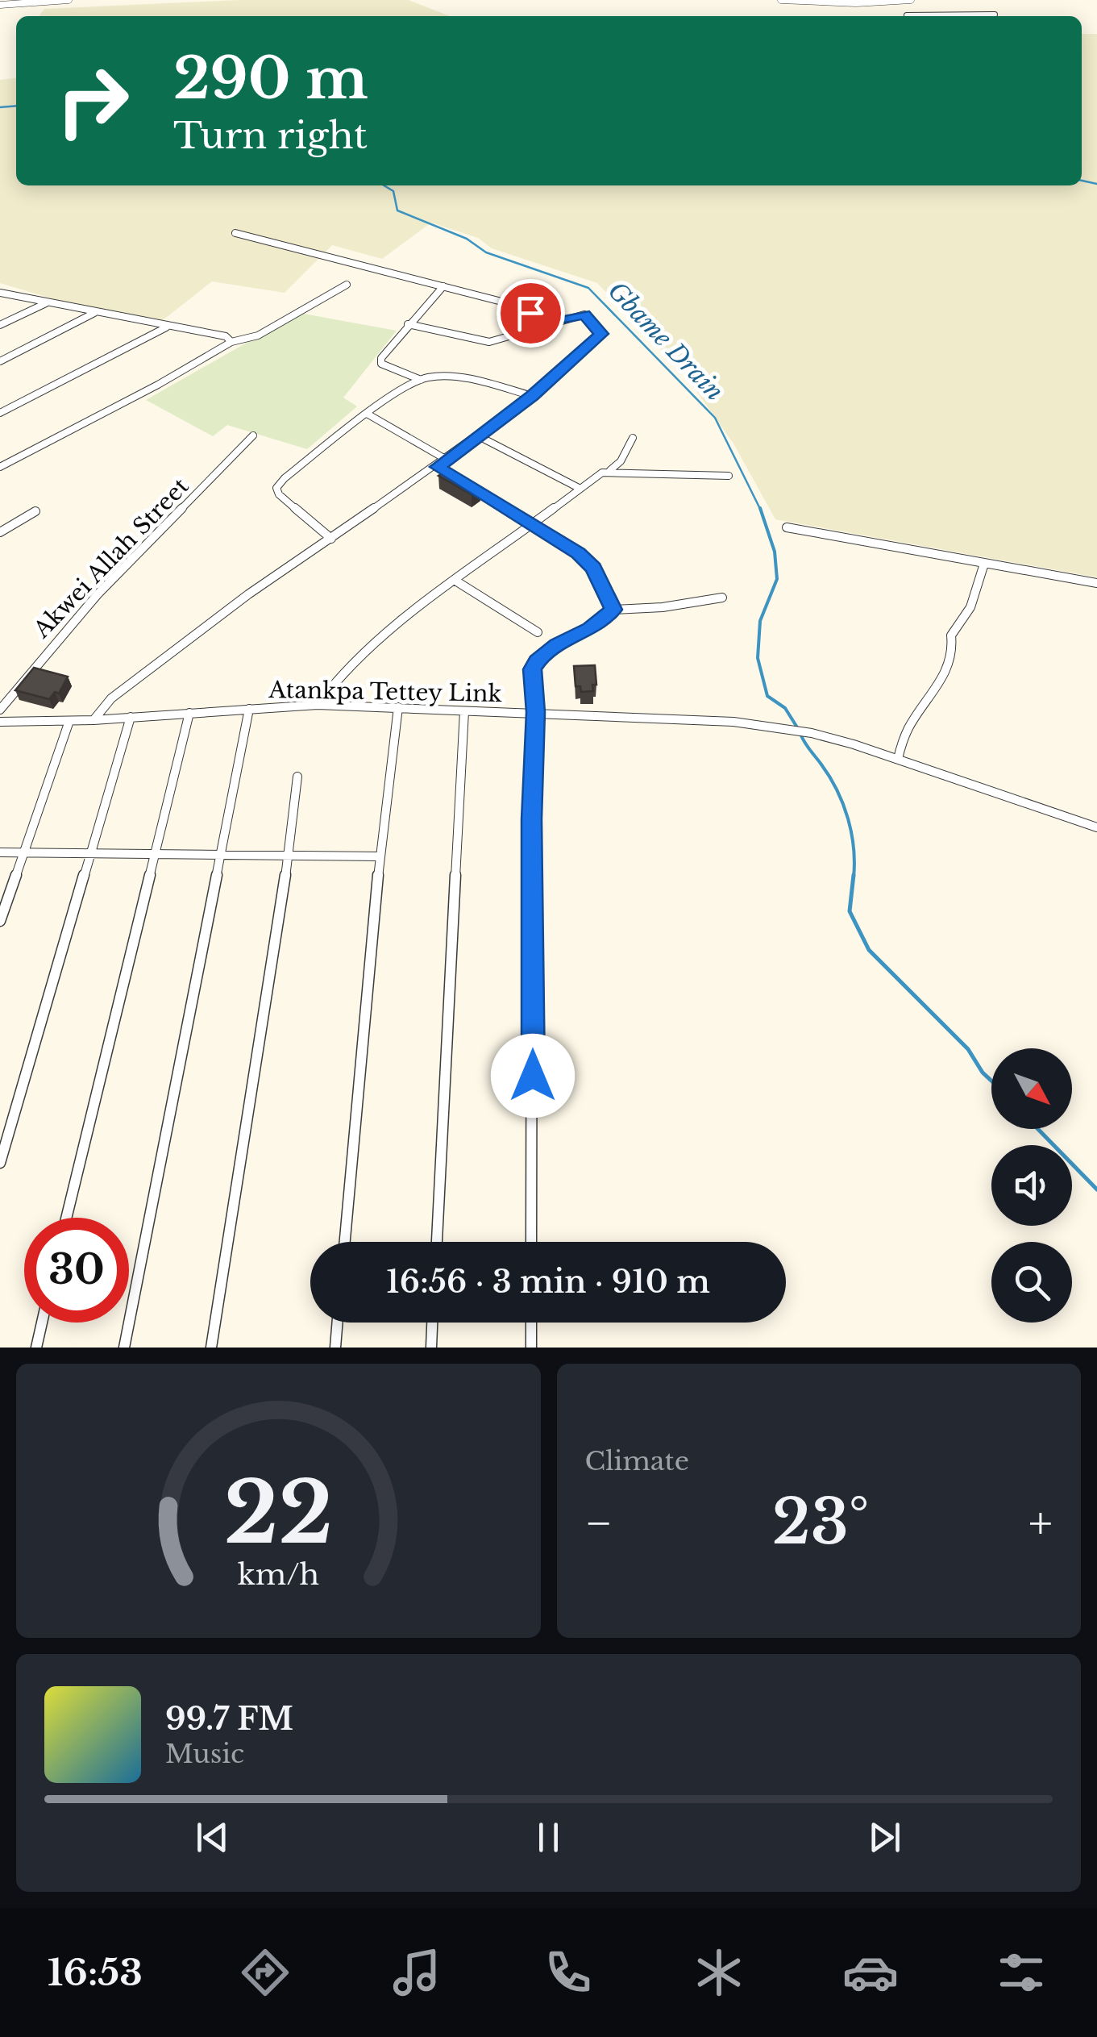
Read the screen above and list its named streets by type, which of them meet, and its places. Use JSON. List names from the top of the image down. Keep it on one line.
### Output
{"streets":{"street":["Akwei Allah Street","Atankpa Tettey Link"]},"water":["Gbame Drain"],"north":"bottom right","page":{"turn":["290 m","Turn right"],"limit":"30","trip":"16:56 · 3 min · 910 m","tile":"Climate","heat":["−","23°","+"],"song":["99.7 FM","Music"],"tabs":"16:53","gauge":["22","km/h"]}}
